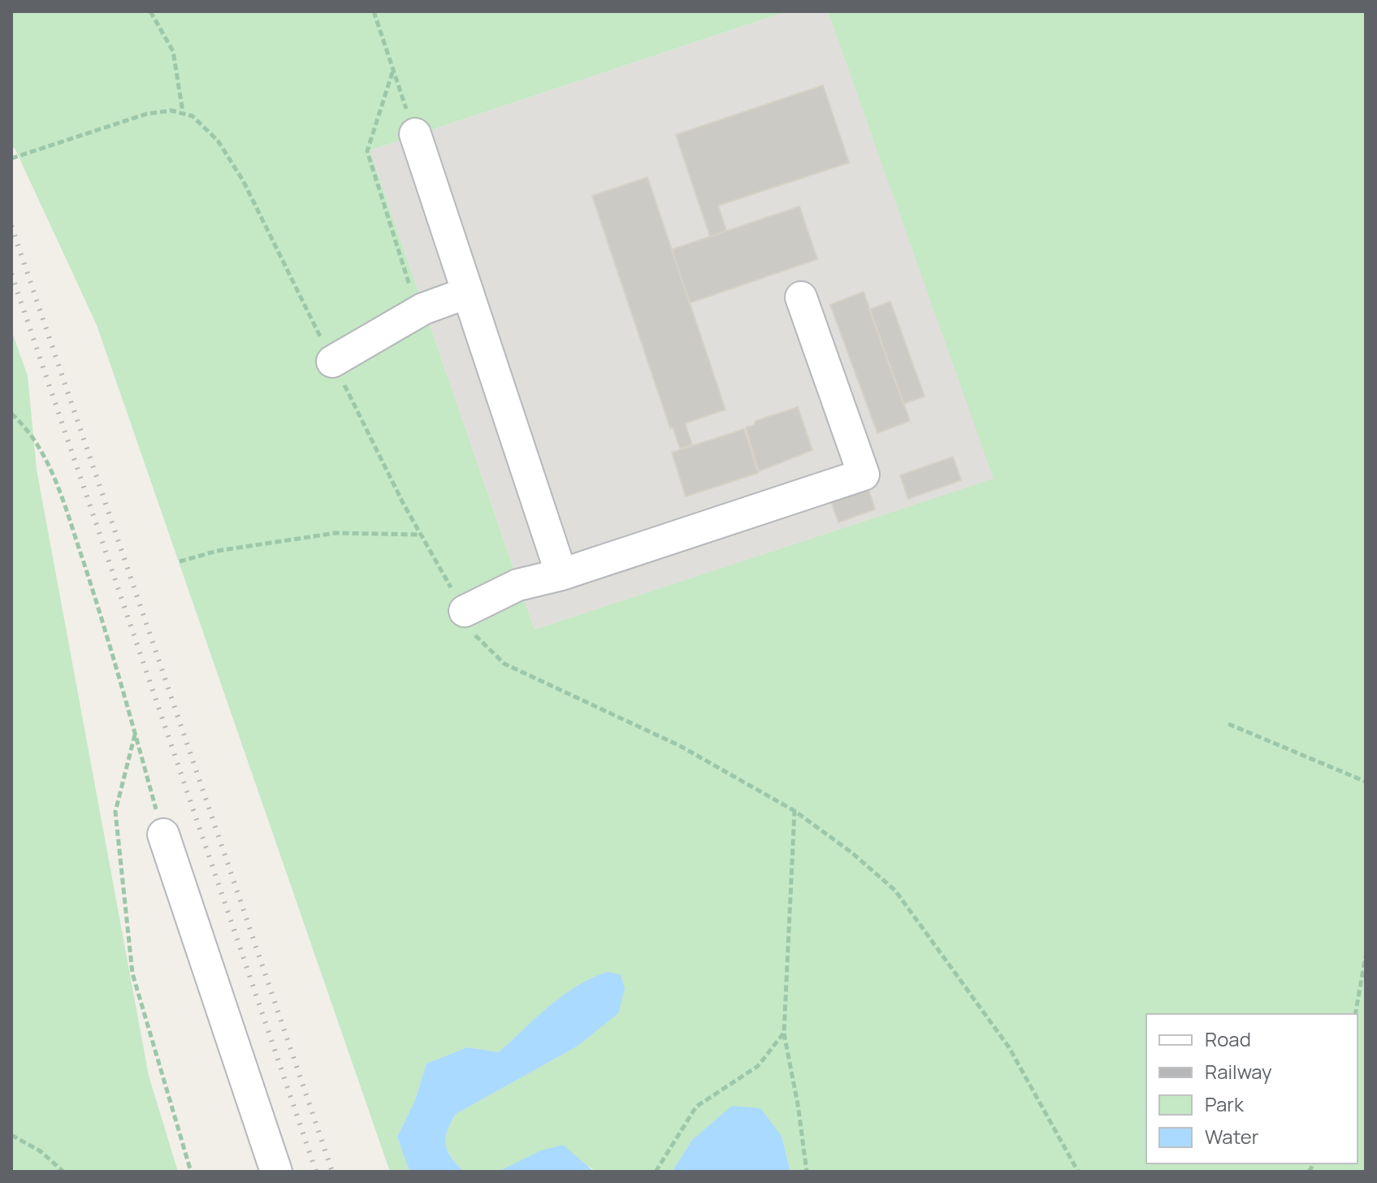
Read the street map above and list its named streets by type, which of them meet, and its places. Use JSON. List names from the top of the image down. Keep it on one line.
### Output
{"legend":["Road","Railway","Park","Water"]}
